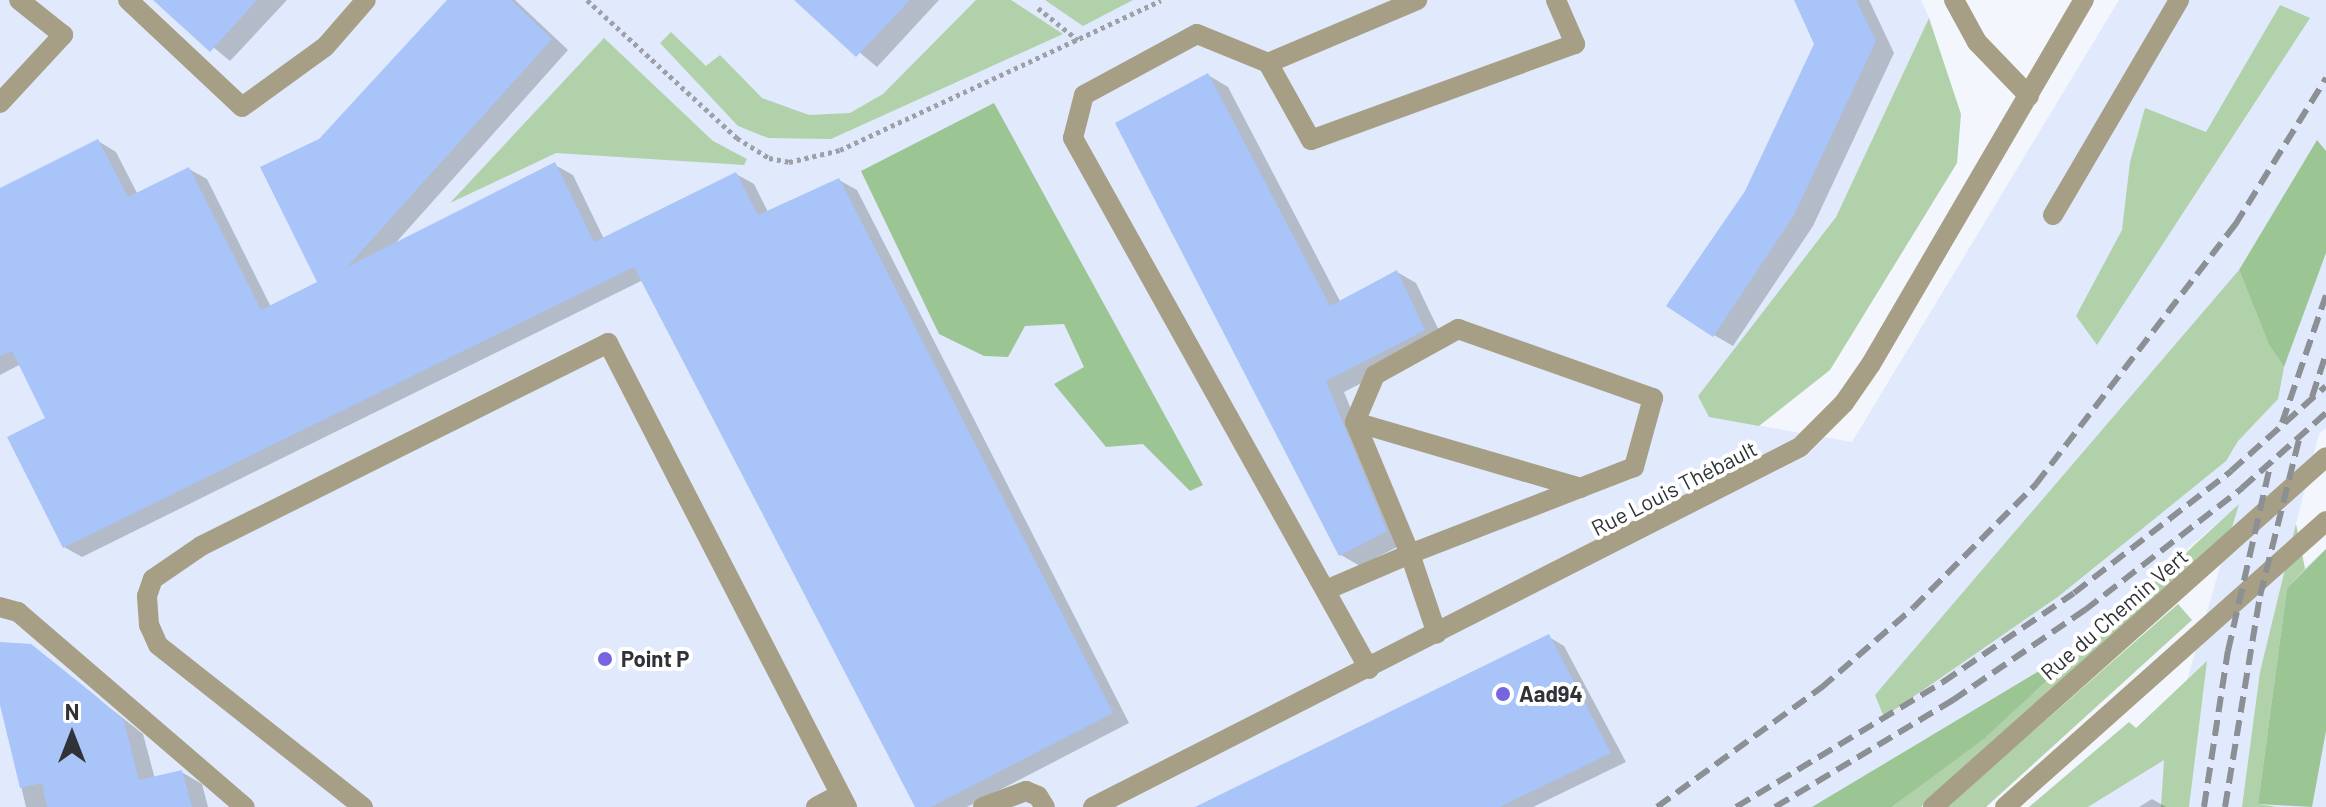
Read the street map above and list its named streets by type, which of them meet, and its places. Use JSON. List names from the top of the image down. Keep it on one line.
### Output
{"streets":{"street":["Rue Louis Thébault","Rue du Chemin Vert"]},"places":["Point P","Aad94"],"north":"top"}
